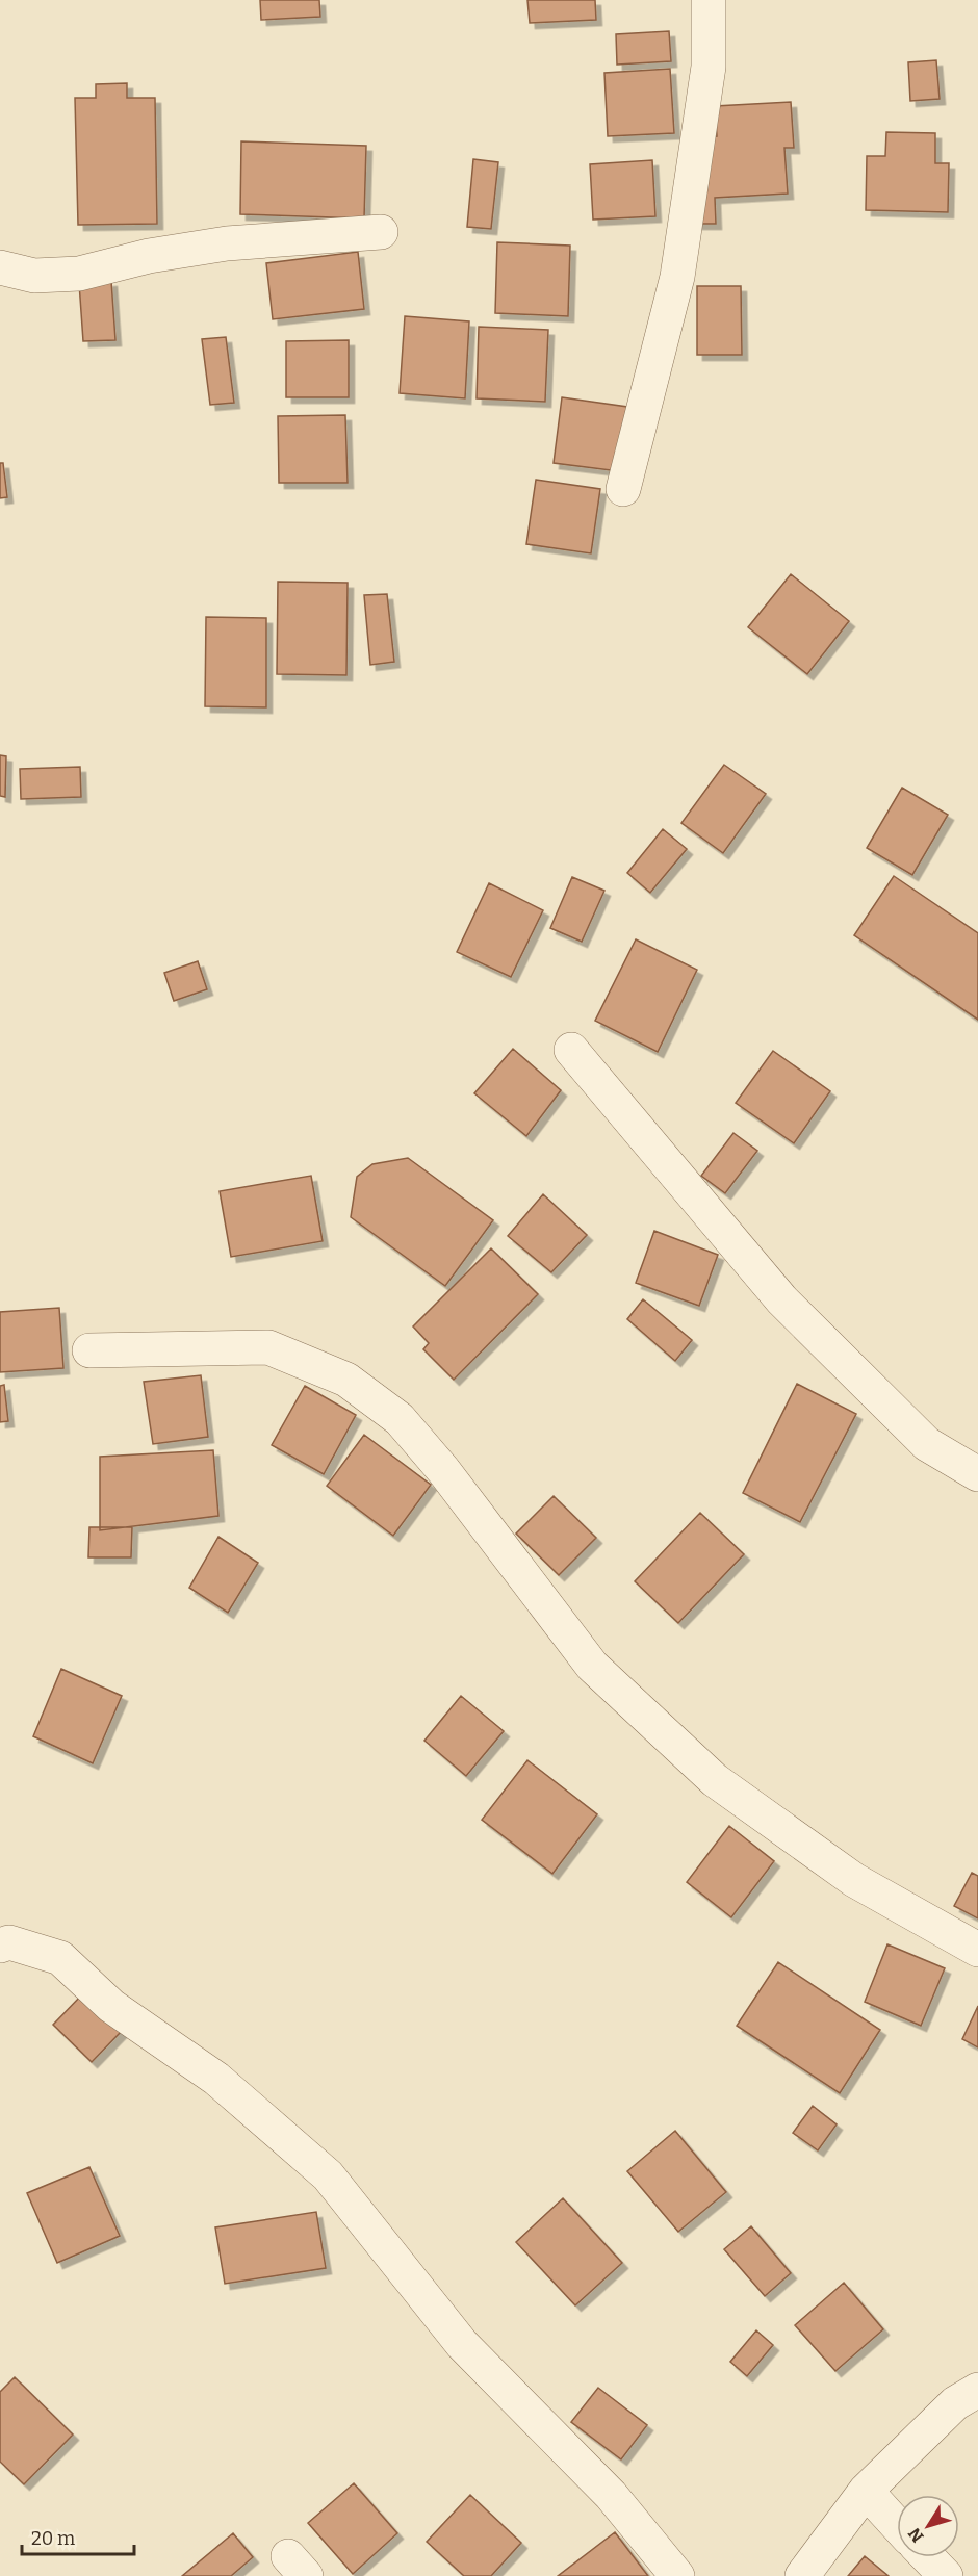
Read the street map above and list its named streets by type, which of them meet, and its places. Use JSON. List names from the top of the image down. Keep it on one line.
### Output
{"scale_bar":"20 m","north":"bottom left"}
